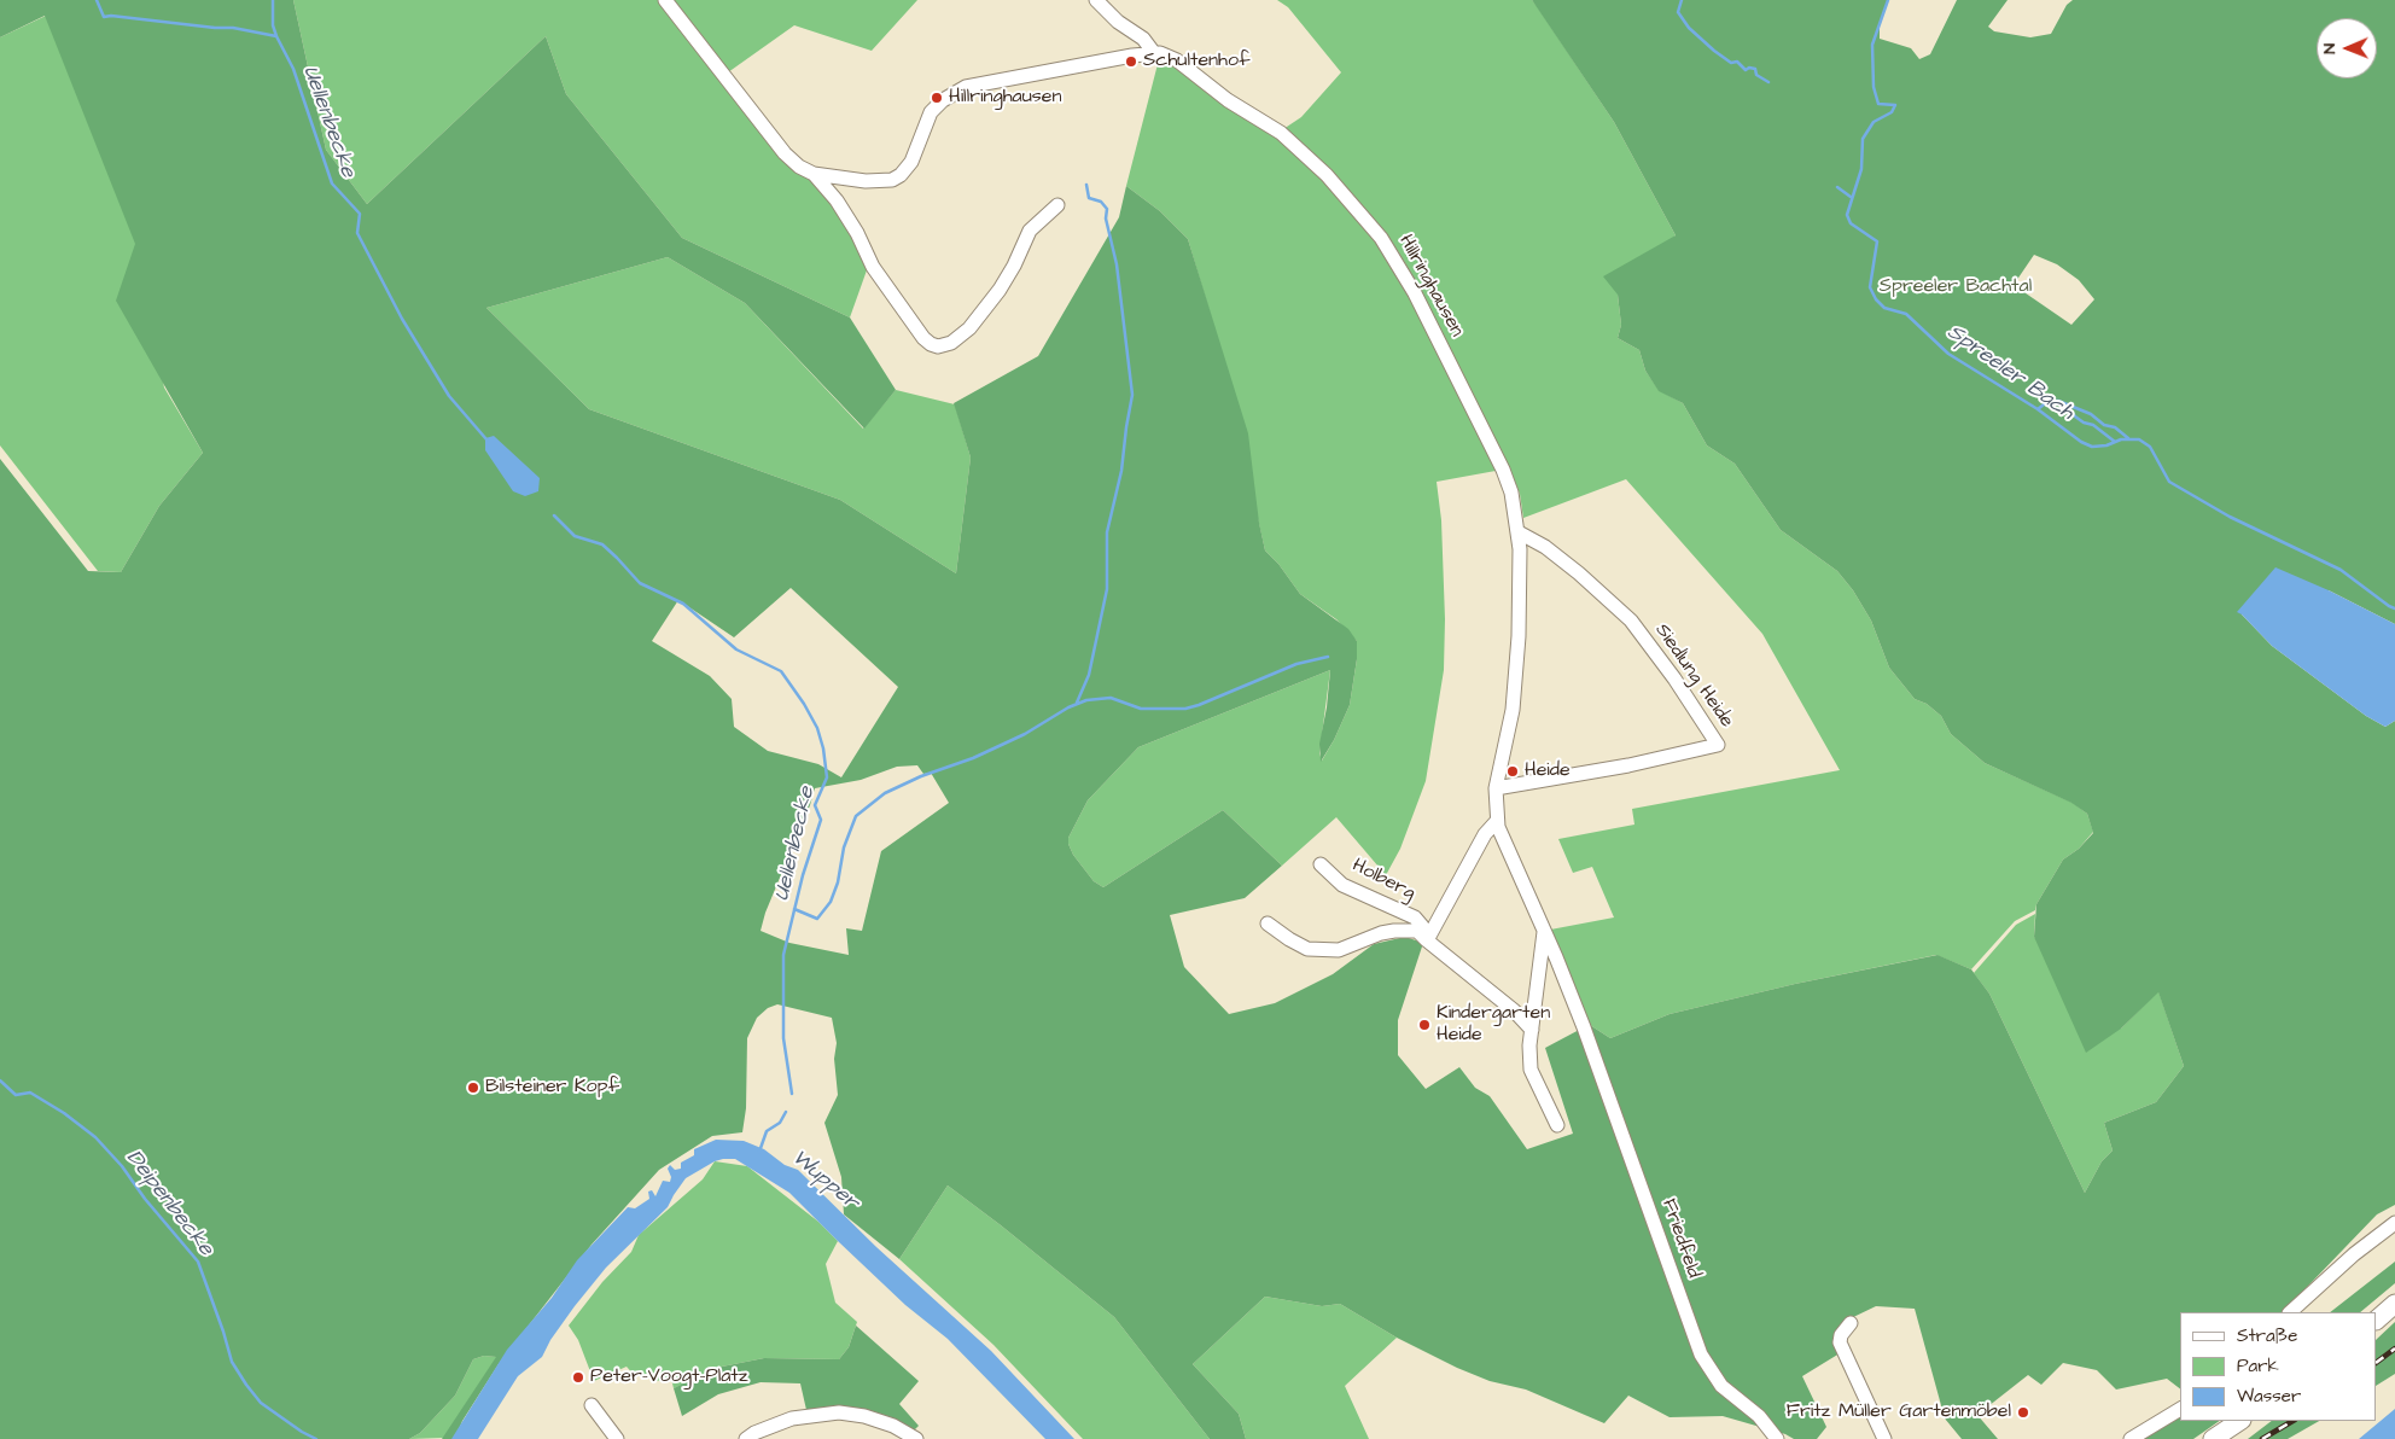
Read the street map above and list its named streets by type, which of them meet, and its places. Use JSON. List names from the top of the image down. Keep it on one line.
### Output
{"streets":{"street":["Hillringhausen","Siedlung Heide","Holberg","Friedfeld"]},"crossings":[["Hillringhausen","Siedlung Heide"]],"water":["Uellenbecke","Spreeler Bach","Wupper","Deipenbecke"],"parks":["Spreeler Bachtal"],"places":["Schultenhof","Hillringhausen","Heide","Kindergarten Heide","Bilsteiner Kopf","Peter-Voogt-Platz","Fritz Müller Gartenmöbel"],"legend":["Straße","Park","Wasser"],"north":"left"}
